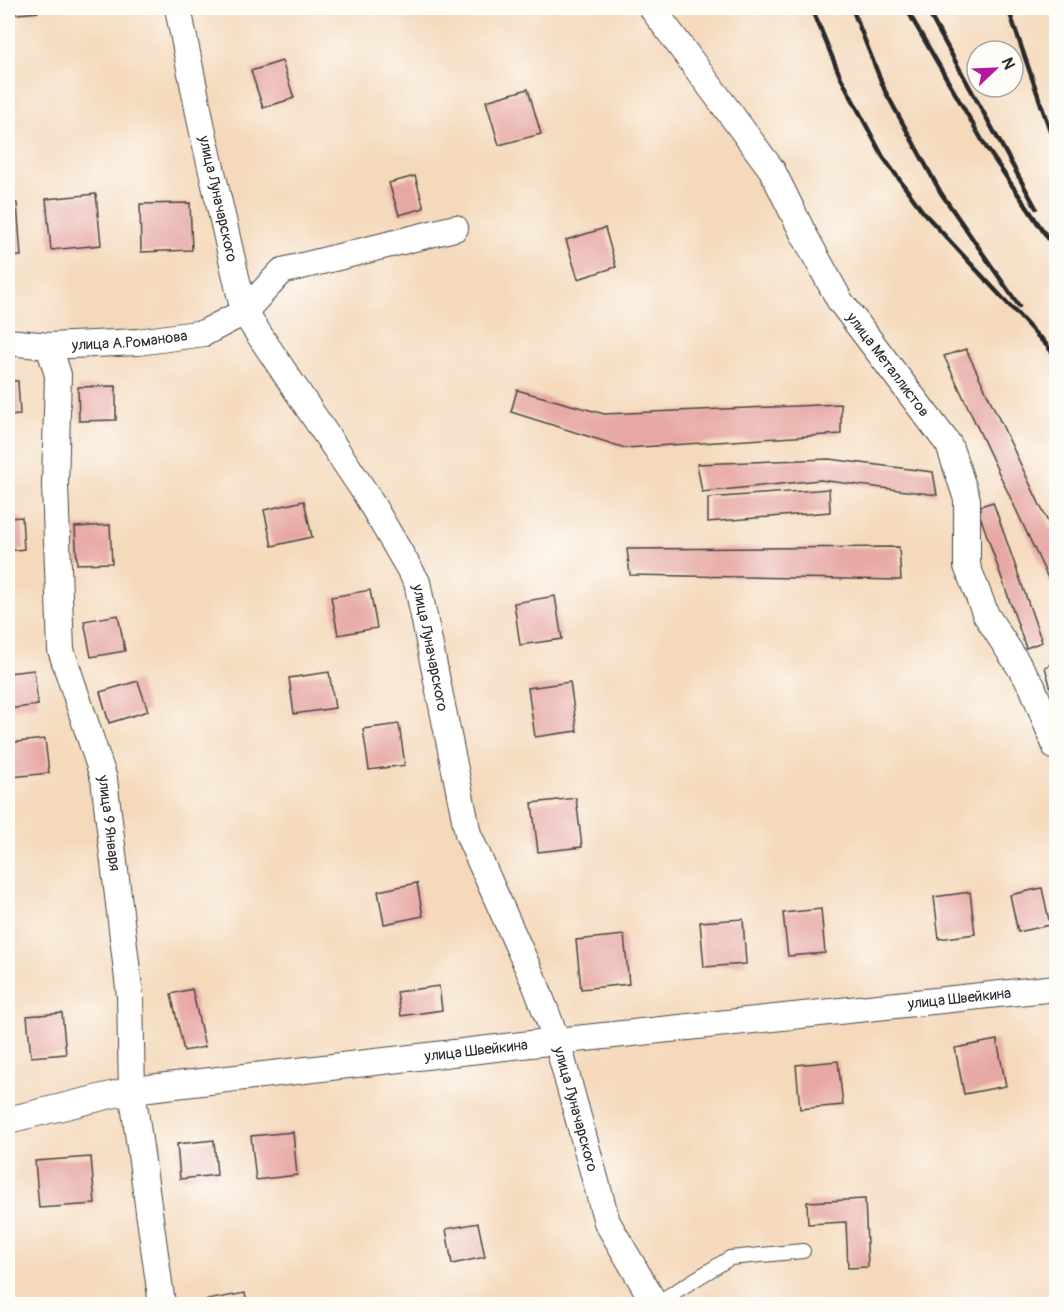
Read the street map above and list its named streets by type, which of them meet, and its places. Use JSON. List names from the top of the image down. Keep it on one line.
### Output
{"streets":{"street":["улица Луначарского","улица А.Романова","улица Металлистов","улица 9 Января","улица Швейкина"]},"crossings":[["улица Луначарского","улица А.Романова"],["улица Луначарского","улица Швейкина"],["улица А.Романова","улица 9 Января"],["улица 9 Января","улица Швейкина"]],"north":"top right"}
